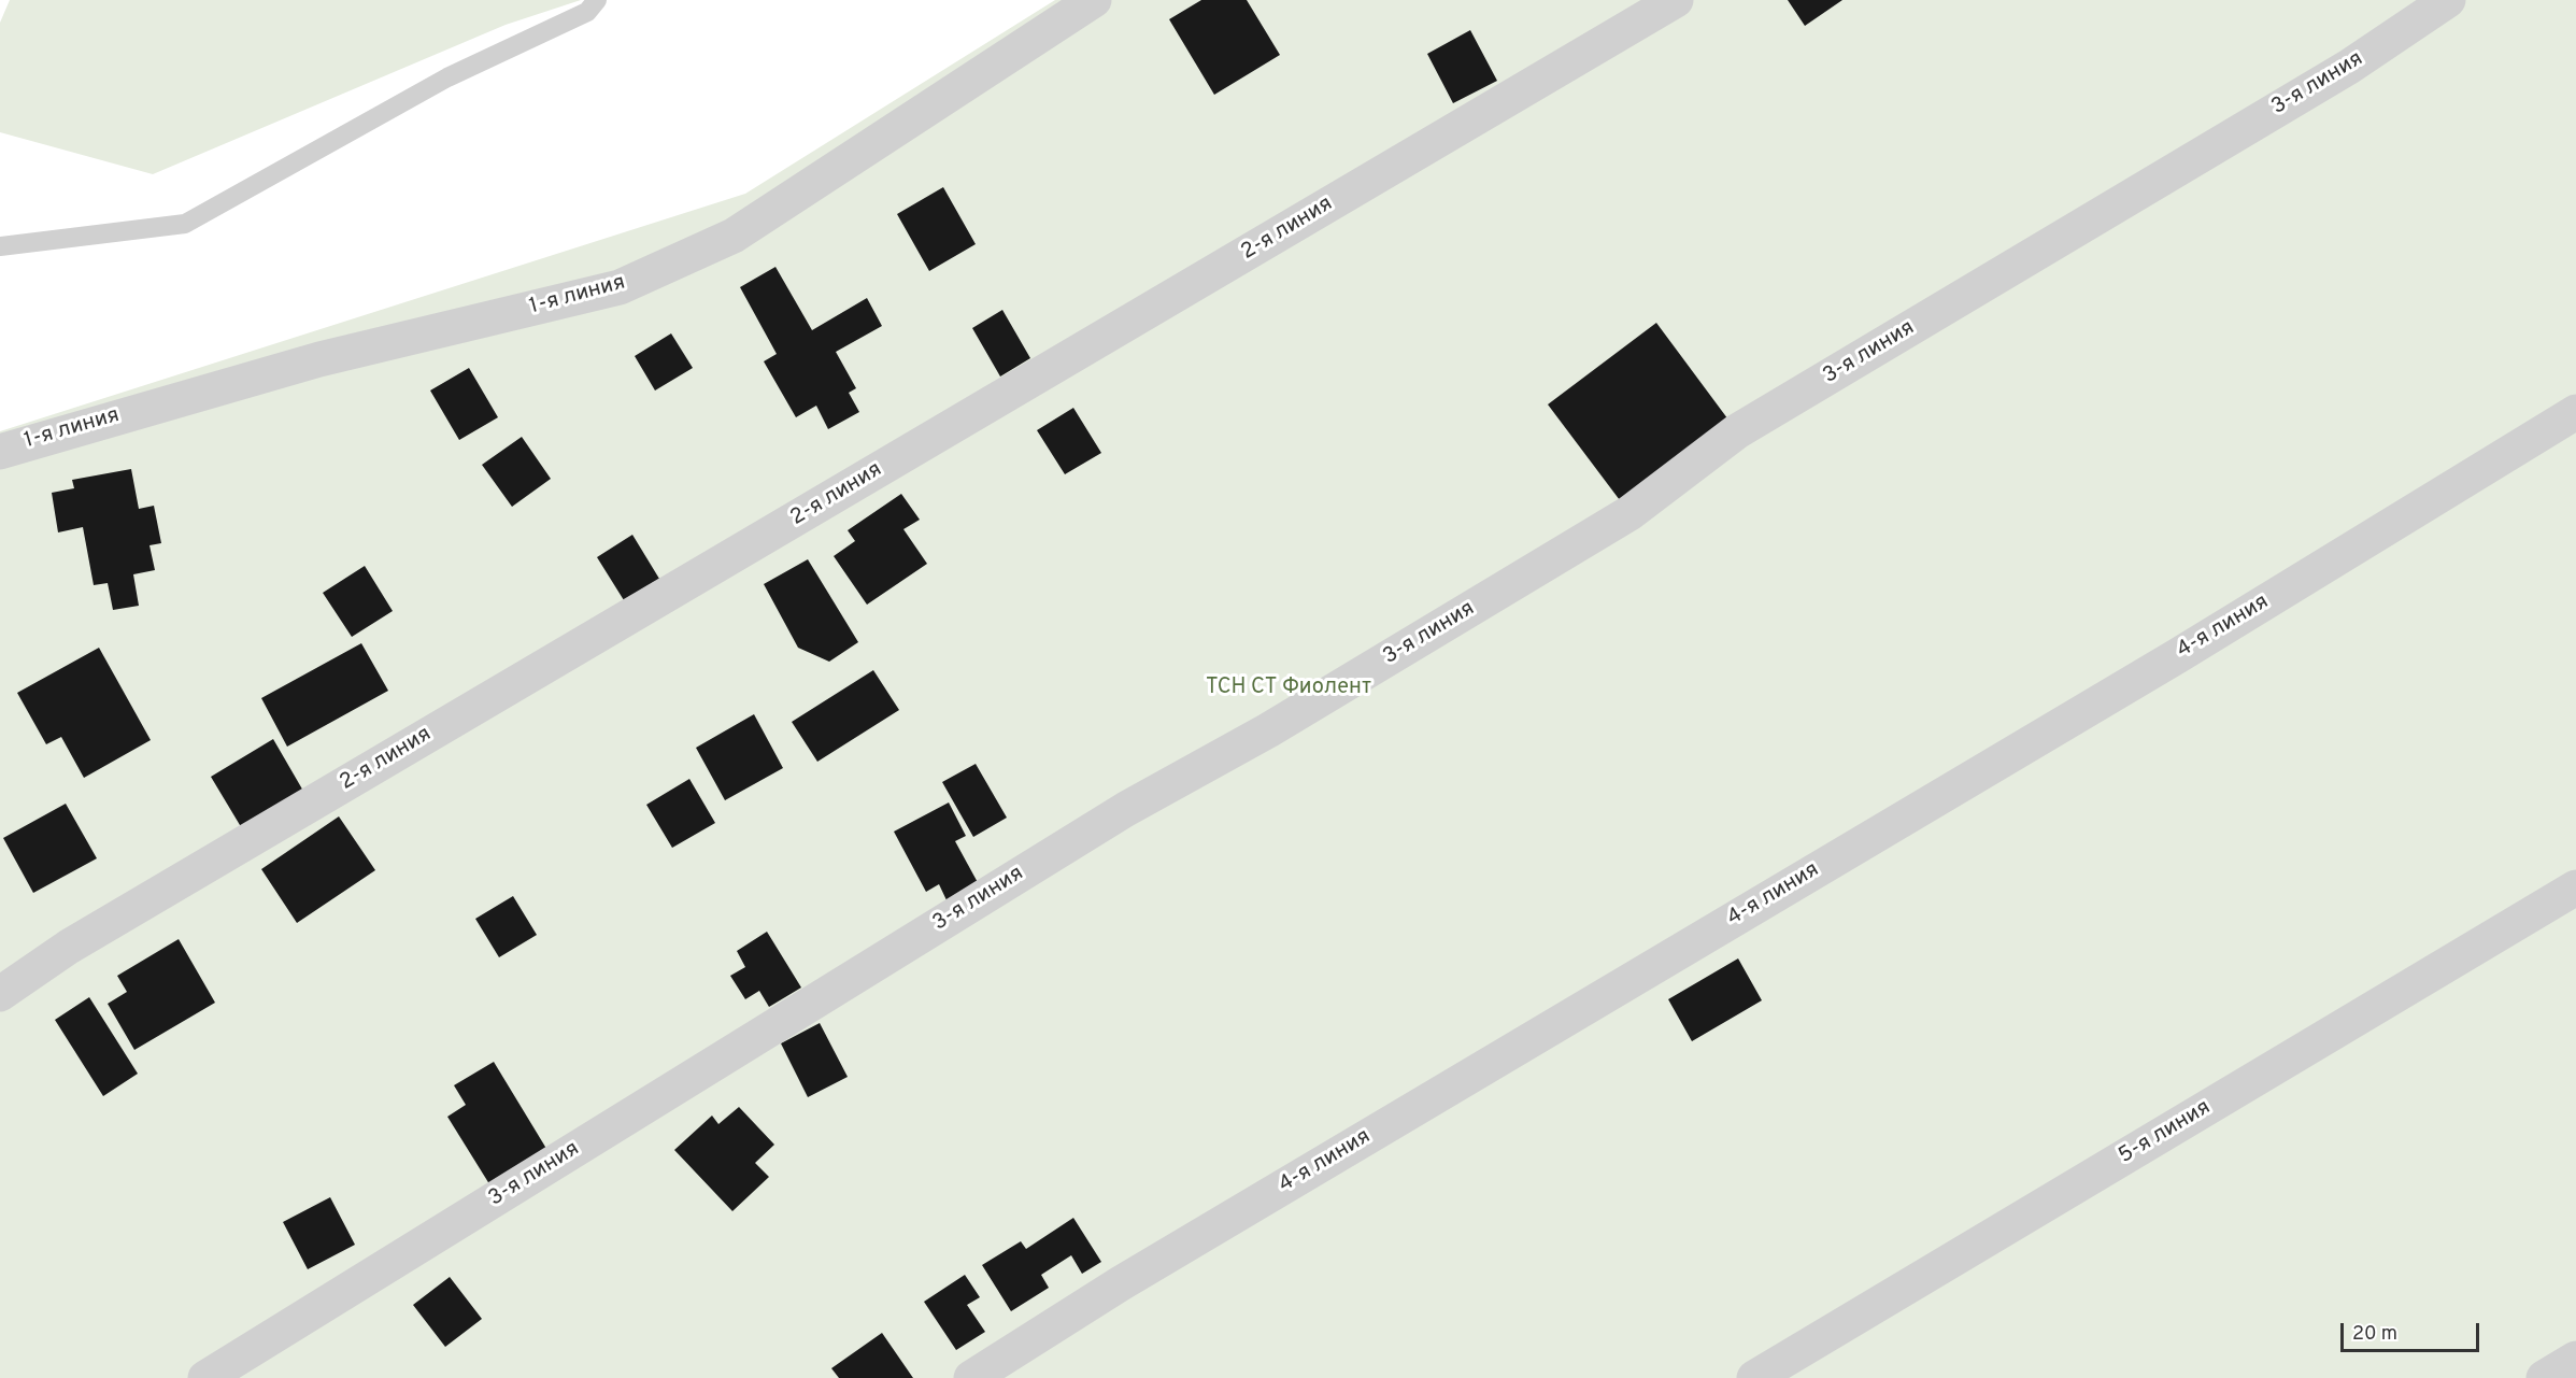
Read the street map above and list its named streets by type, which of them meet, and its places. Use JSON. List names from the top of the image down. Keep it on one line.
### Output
{"streets":{"street":["3-я линия","2-я линия","1-я линия","4-я линия","5-я линия"]},"parks":["ТСН СТ Фиолент"],"scale_bar":"20 m"}
